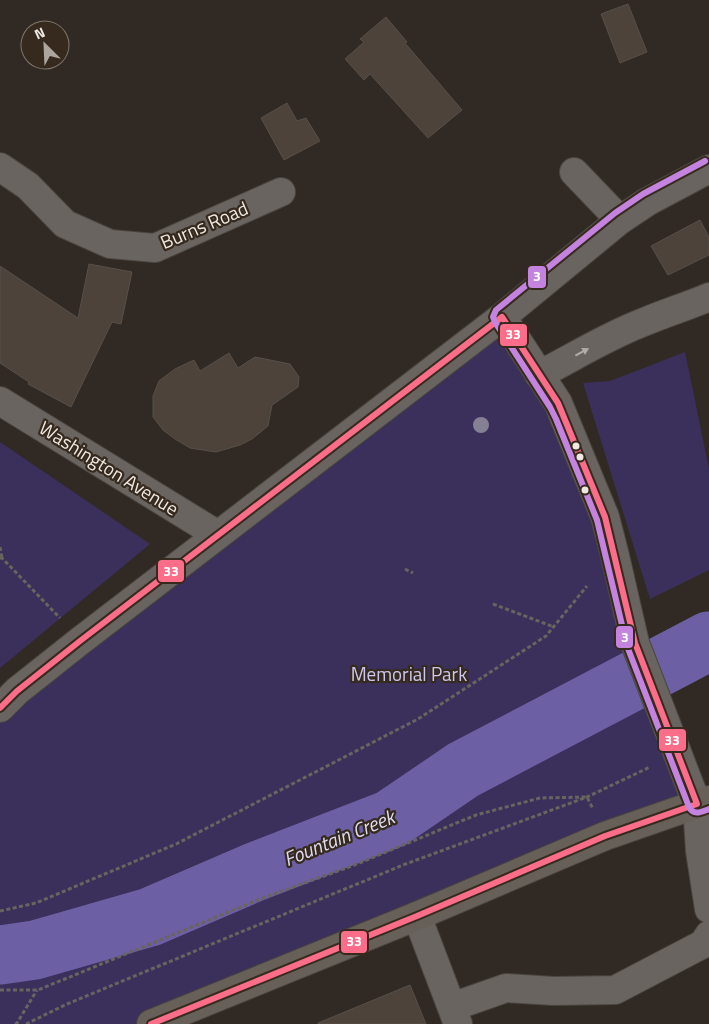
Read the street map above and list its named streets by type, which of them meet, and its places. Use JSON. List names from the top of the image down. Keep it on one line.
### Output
{"streets":{"street":["Burns Road","Washington Avenue"]},"water":["Fountain Creek"],"parks":["Memorial Park"],"lines":["transit line 3","transit line 33"],"north":"top left"}
